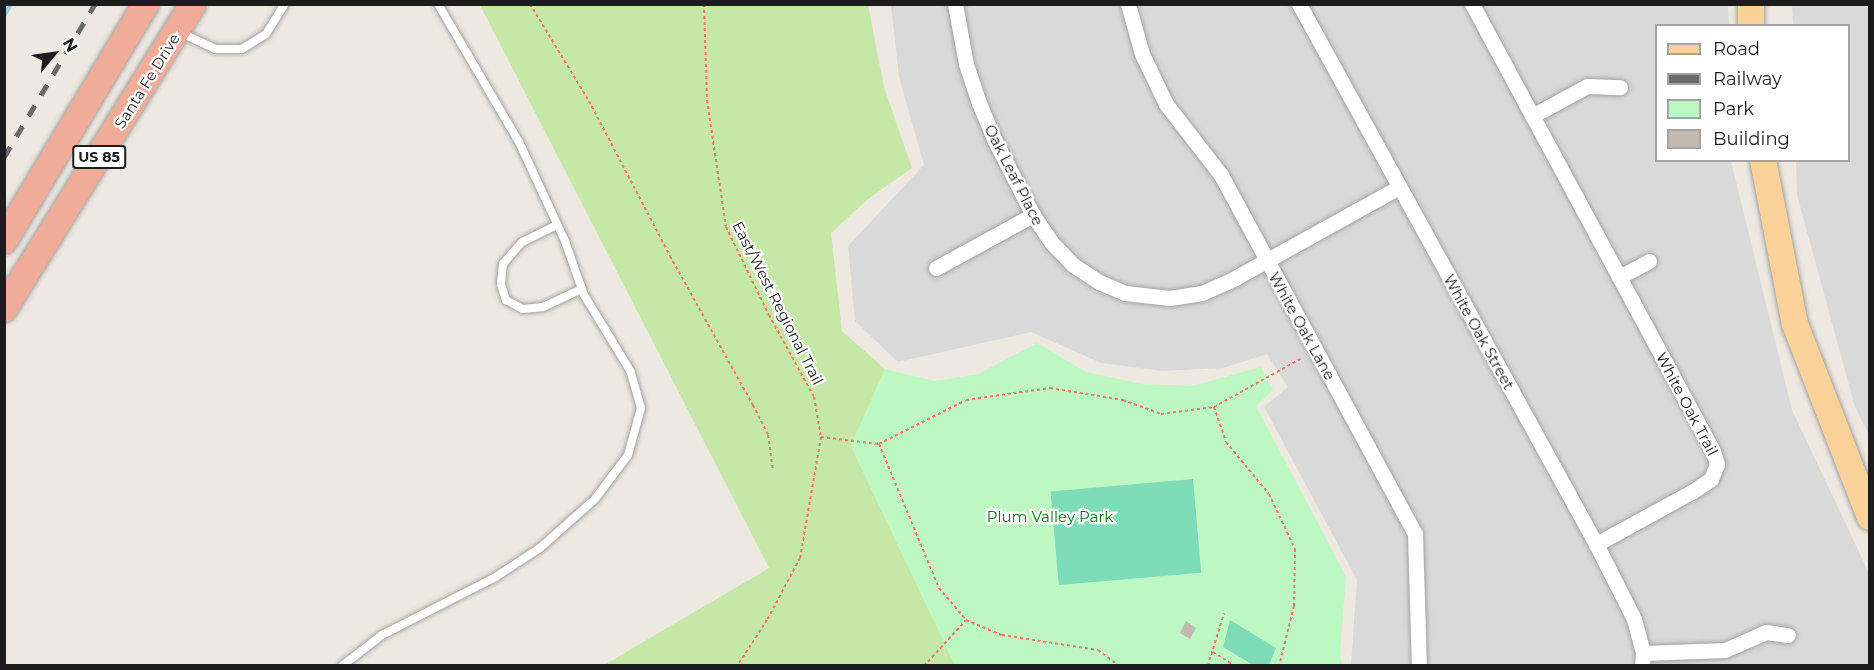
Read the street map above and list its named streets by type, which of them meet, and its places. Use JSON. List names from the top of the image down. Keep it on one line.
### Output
{"streets":{"highway":["Santa Fe Drive","US 85"],"street":["Oak Leaf Place","White Oak Lane","White Oak Street","White Oak Trail"],"path":["East/West Regional Trail"]},"crossings":[["Oak Leaf Place","White Oak Lane"],["Oak Leaf Place","White Oak Street"],["White Oak Street","White Oak Trail"]],"parks":["Plum Valley Park"],"legend":["Road","Railway","Park","Building"],"north":"top right"}
